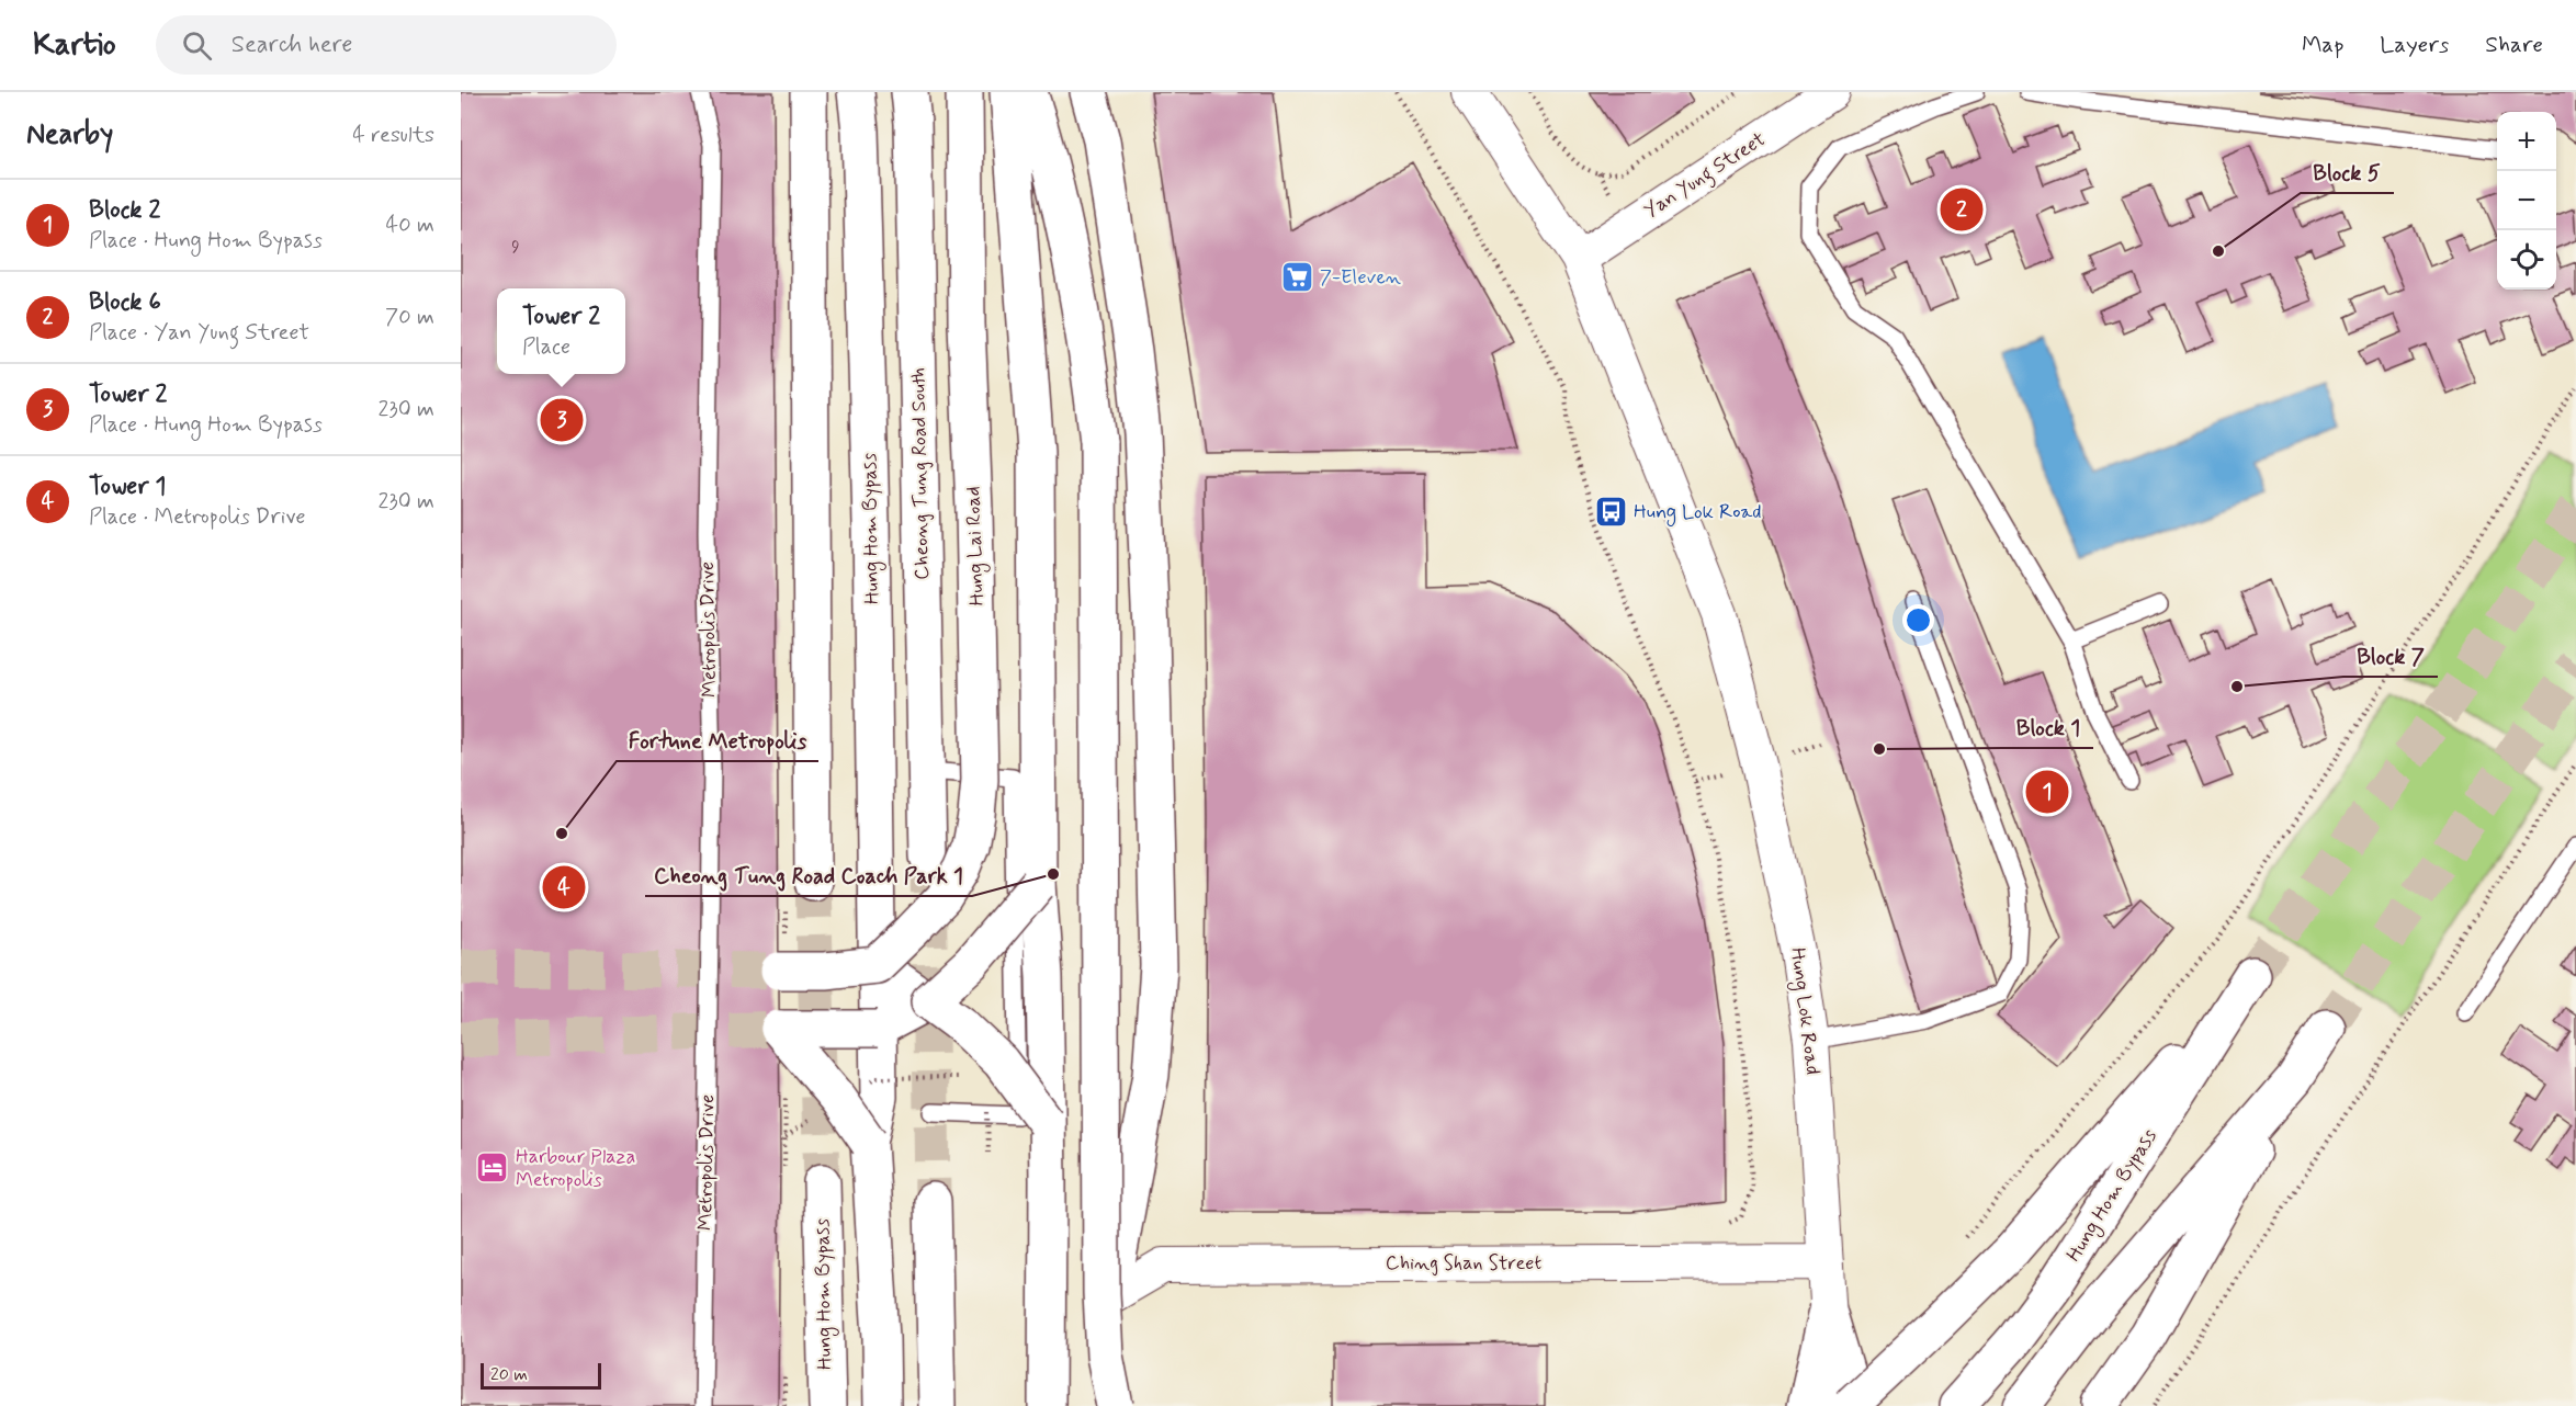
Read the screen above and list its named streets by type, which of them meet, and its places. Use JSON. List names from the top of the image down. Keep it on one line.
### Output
{"streets":{"main road":["Cheong Tung Road South","Hung Hom Bypass","Hung Lai Road"],"street":["Yan Yung Street","Hung Lok Road","Ching Shan Street"],"lane":["Metropolis Drive"]},"crossings":[["Yan Yung Street","Hung Lok Road"],["Hung Hom Bypass","Hung Lai Road"],["Hung Lok Road","Ching Shan Street"]],"places":{"other":["Block 5","Block 7","Block 1","Fortune Metropolis","Cheong Tung Road Coach Park 1"],"supermarket":["7-Eleven"],"bus stop":["Hung Lok Road"],"hotel":["Harbour Plaza Metropolis"]},"house_numbers":["9"],"scale_bar":"20 m","page":{"header":"Kartio","search":"Search here","nav":["Map","Layers","Share"],"heading":["Nearby","4 results"],"map_buttons":["+","−"],"list":[{"mark":"1","name":"Block 2","note":"Place · Hung Hom Bypass","value":"40 m"},{"mark":"2","name":"Block 6","note":"Place · Yan Yung Street","value":"70 m"},{"mark":"3","name":"Tower 2","note":"Place · Hung Hom Bypass","value":"230 m"},{"mark":"4","name":"Tower 1","note":"Place · Metropolis Drive","value":"230 m"}],"pins":["2","3","1","4"],"popup":["Tower 2","Place"],"scale":"20 m"}}
